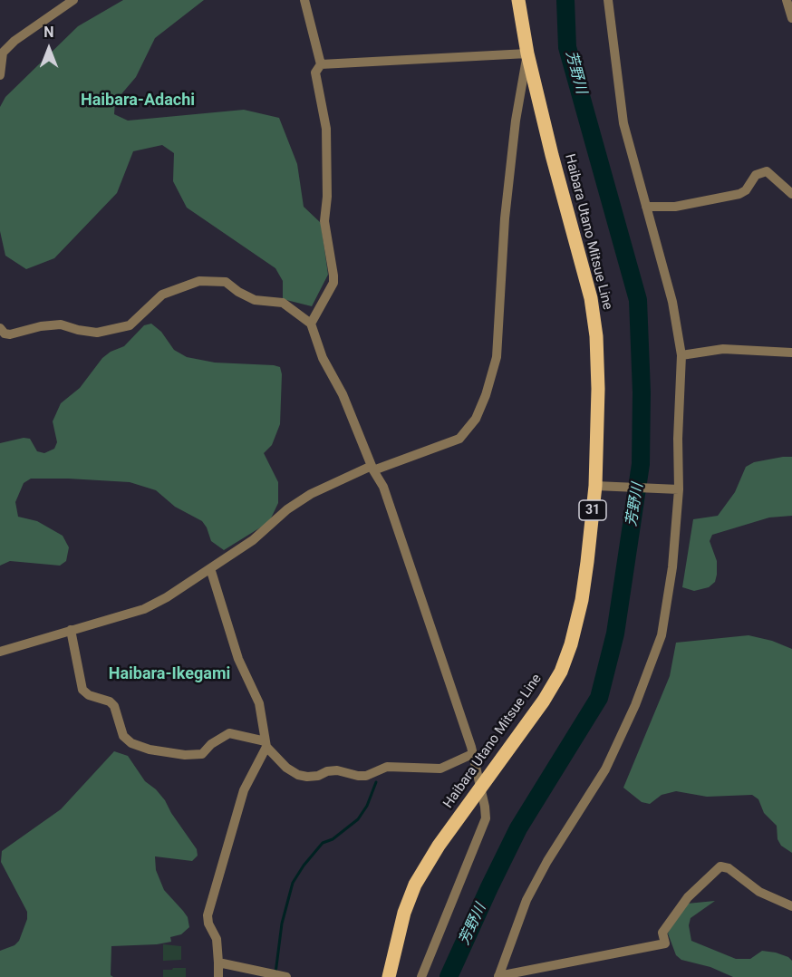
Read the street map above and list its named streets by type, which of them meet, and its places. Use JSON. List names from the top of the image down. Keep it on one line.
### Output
{"streets":{"main road":["Haibara Utano Mitsue Line","31"]},"districts":["Haibara-Adachi","Haibara-Ikegami"],"water":["芳野川"],"north":"top"}
